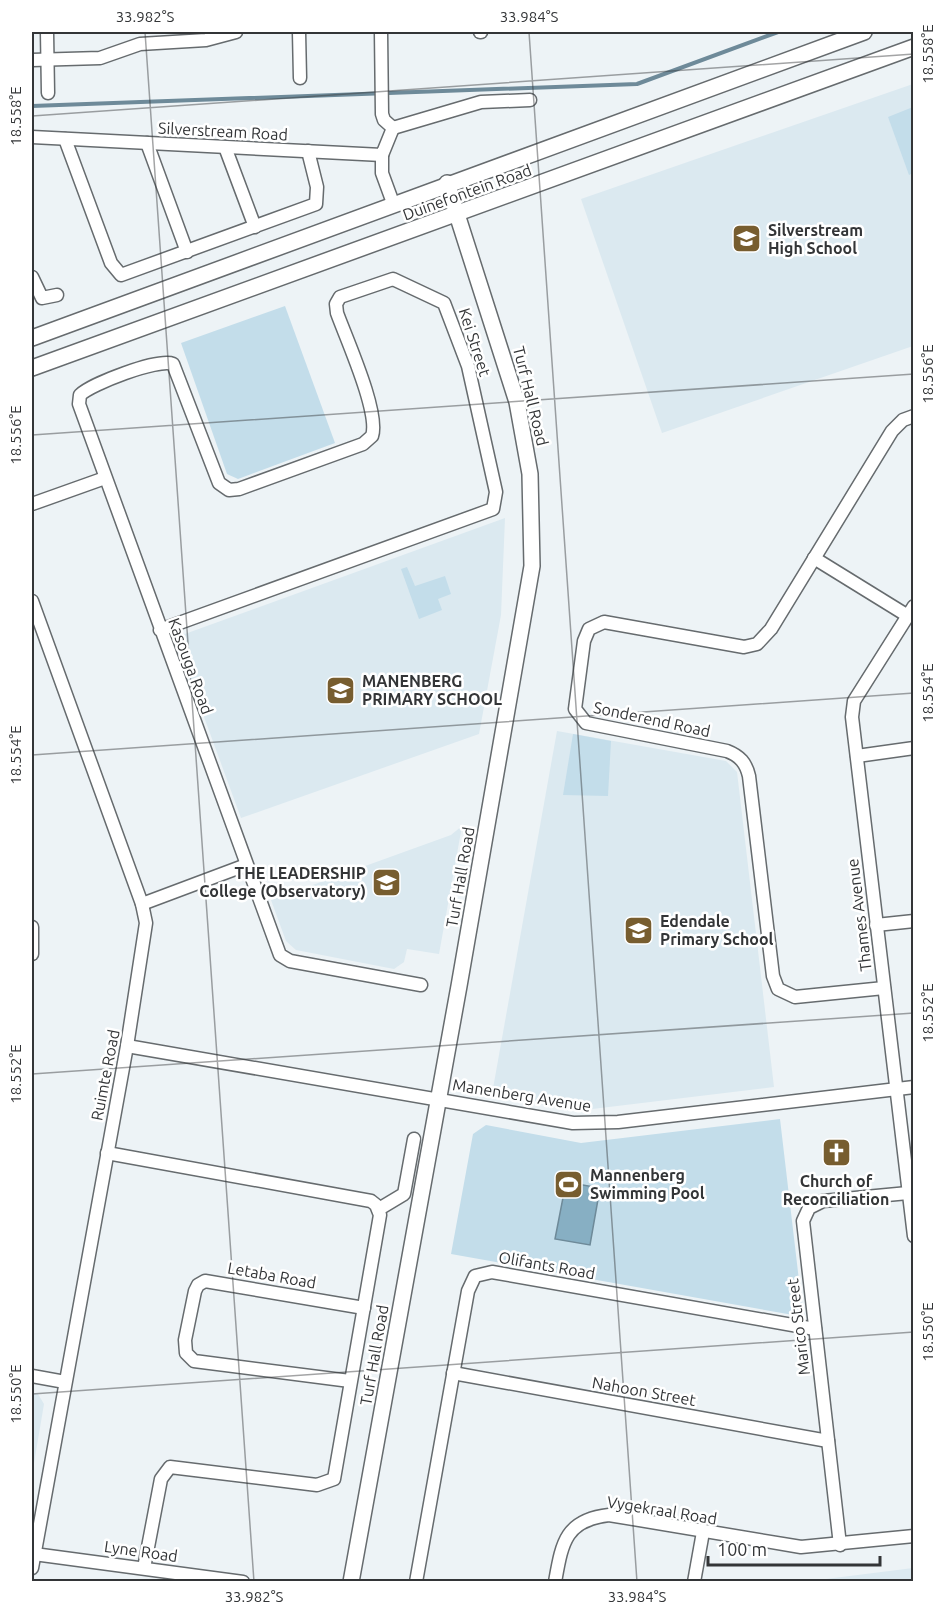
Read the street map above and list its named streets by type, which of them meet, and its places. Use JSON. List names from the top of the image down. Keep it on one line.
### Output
{"streets":{"main road":["Duinefontein Road","Turf Hall Road"],"street":["Silverstream Road","Kei Street","Kasouga Road","Sonderend Road","Thames Avenue","Ruimte Road","Manenberg Avenue","Olifants Road","Letaba Road","Marico Street","Nahoon Street","Vygekraal Road","Lyne Road"]},"crossings":[["Duinefontein Road","Turf Hall Road"],["Kei Street","Kasouga Road"],["Turf Hall Road","Manenberg Avenue"],["Sonderend Road","Thames Avenue"],["Thames Avenue","Manenberg Avenue"],["Thames Avenue","Marico Street"],["Ruimte Road","Manenberg Avenue"],["Ruimte Road","Lyne Road"],["Olifants Road","Marico Street"],["Olifants Road","Nahoon Street"],["Marico Street","Nahoon Street"],["Marico Street","Vygekraal Road"]],"places":{"school or university":["Silverstream High School","MANENBERG PRIMARY SCHOOL","THE LEADERSHIP College (Observatory)","Edendale Primary School"],"church":["Church of Reconciliation"],"sports":["Mannenberg Swimming Pool"]},"scale_bar":"100 m","coordinates":["33.982°S","33.984°S","18.558°E","18.556°E","18.554°E","18.552°E","18.550°E"]}
